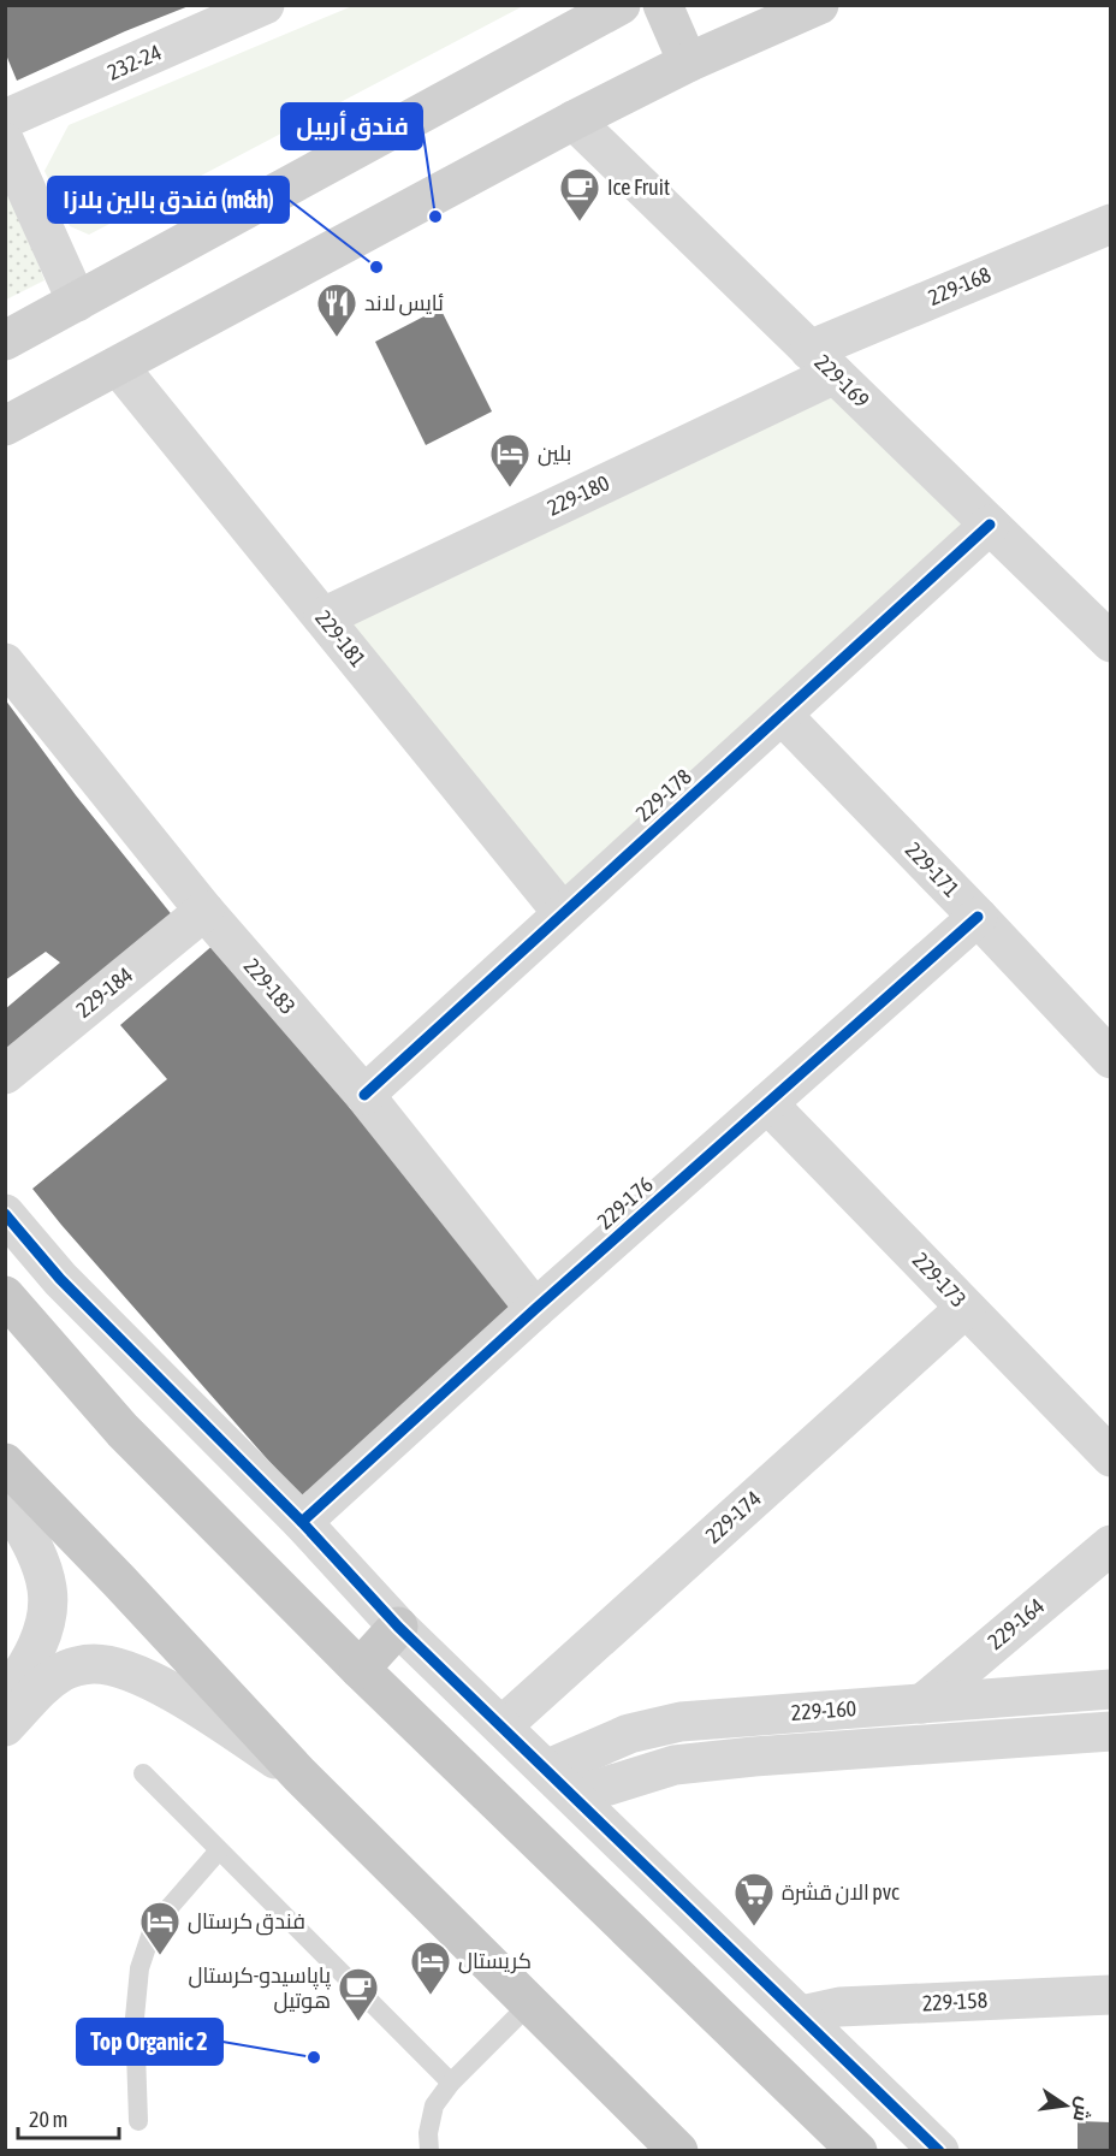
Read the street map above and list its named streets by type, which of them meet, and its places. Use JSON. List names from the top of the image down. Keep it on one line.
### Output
{"streets":{"street":["232-24","229-168","229-169","229-180","229-181","229-178","229-171","229-183","229-184","229-176","229-173","229-174","229-164","229-160","229-158"]},"crossings":[["229-168","229-169"],["229-168","229-180"],["229-169","229-180"],["229-169","229-178"],["229-180","229-181"],["229-181","229-178"],["229-178","229-171"],["229-178","229-183"],["229-171","229-176"],["229-183","229-184"],["229-183","229-176"],["229-176","229-173"],["229-173","229-174"],["229-164","229-160"]],"places":{"other":["فندق أربيل","فندق بالين بلازا (m&h)","Top Organic 2"],"cafe":["Ice Fruit","پاپاسيدو-كرستال هوتيل"],"restaurant":["ئایس لاند"],"hotel":["بلين","فندق کرستال","كريستال"],"supermarket":["الان قشرة pvc"]},"scale_bar":"20 m","north":"right"}
